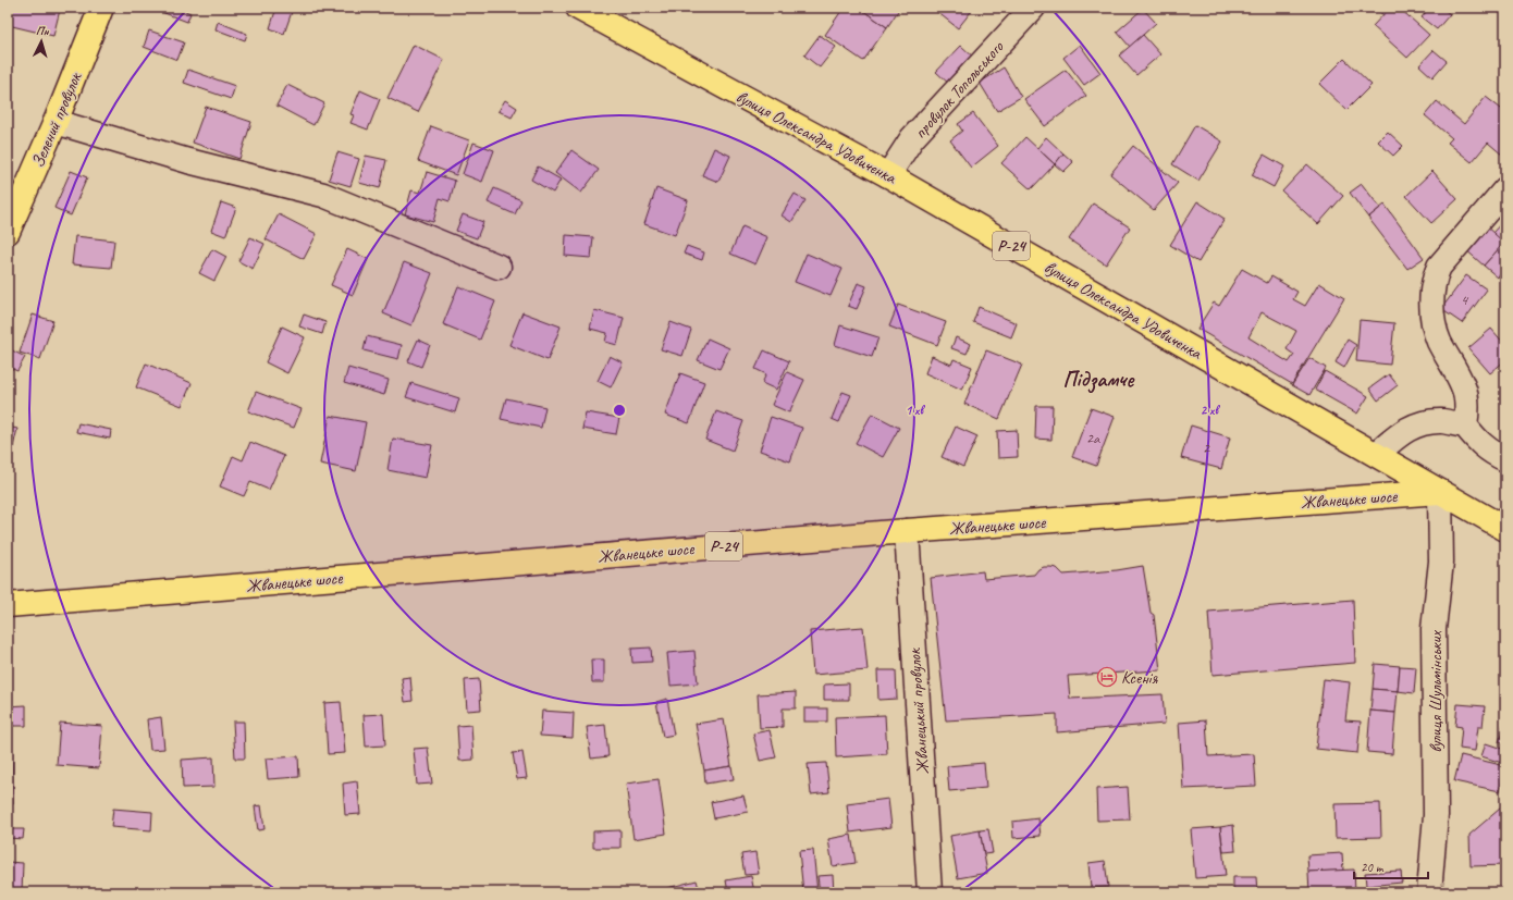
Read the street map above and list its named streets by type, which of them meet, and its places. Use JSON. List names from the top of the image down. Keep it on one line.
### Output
{"streets":{"main road":["Зелений провулок","вулиця Олександра Удовиченка","Р-24","Жванецьке шосе"],"street":["провулок Топольського","вулиця Шульмінських","Жванецький провулок"]},"crossings":[["провулок Топольського","вулиця Олександра Удовиченка"],["вулиця Олександра Удовиченка","Жванецьке шосе"],["вулиця Олександра Удовиченка","вулиця Шульмінських"],["Жванецьке шосе","вулиця Шульмінських"],["Жванецьке шосе","Жванецький провулок"]],"districts":["Підзамче"],"places":{"hotel":["Ксенія"]},"house_numbers":["4","2а","2"],"scale_bar":"20 m","north":"top","rings":["1 хв","2 хв"]}
